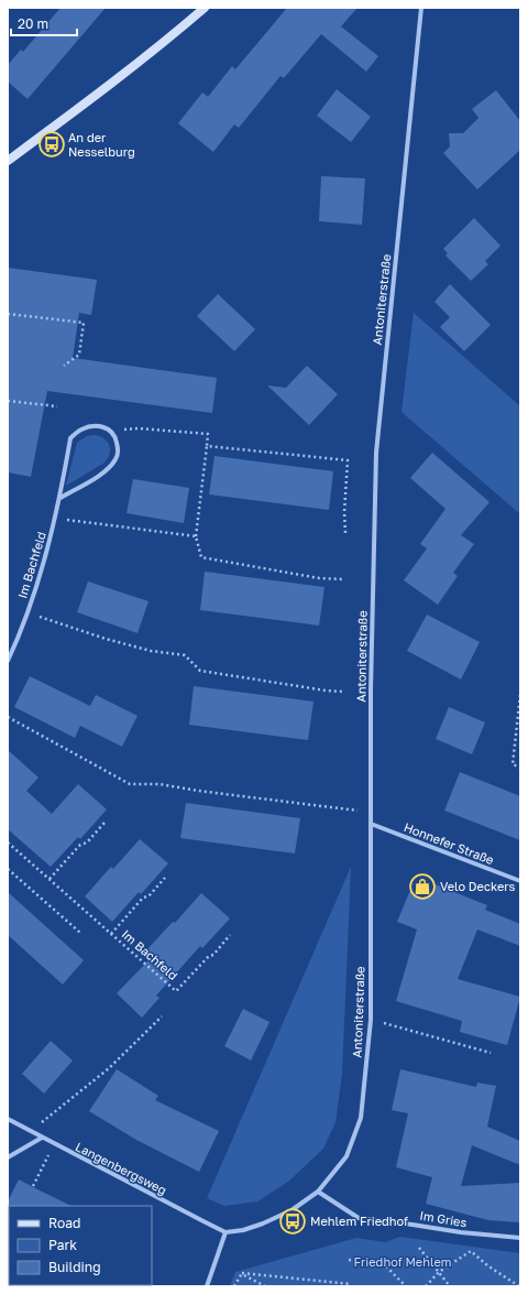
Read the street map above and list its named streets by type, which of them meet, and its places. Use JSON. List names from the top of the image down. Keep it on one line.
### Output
{"streets":{"street":["Antoniterstraße","Im Bachfeld","Honnefer Straße","Langenbergsweg","Im Gries"]},"crossings":[["Antoniterstraße","Honnefer Straße"],["Antoniterstraße","Langenbergsweg"],["Antoniterstraße","Im Gries"]],"parks":["Friedhof Mehlem"],"places":{"bus stop":["An der Nesselburg","Mehlem Friedhof"],"shop":["Velo Deckers"]},"legend":["Road","Park","Building"],"scale_bar":"20 m"}
